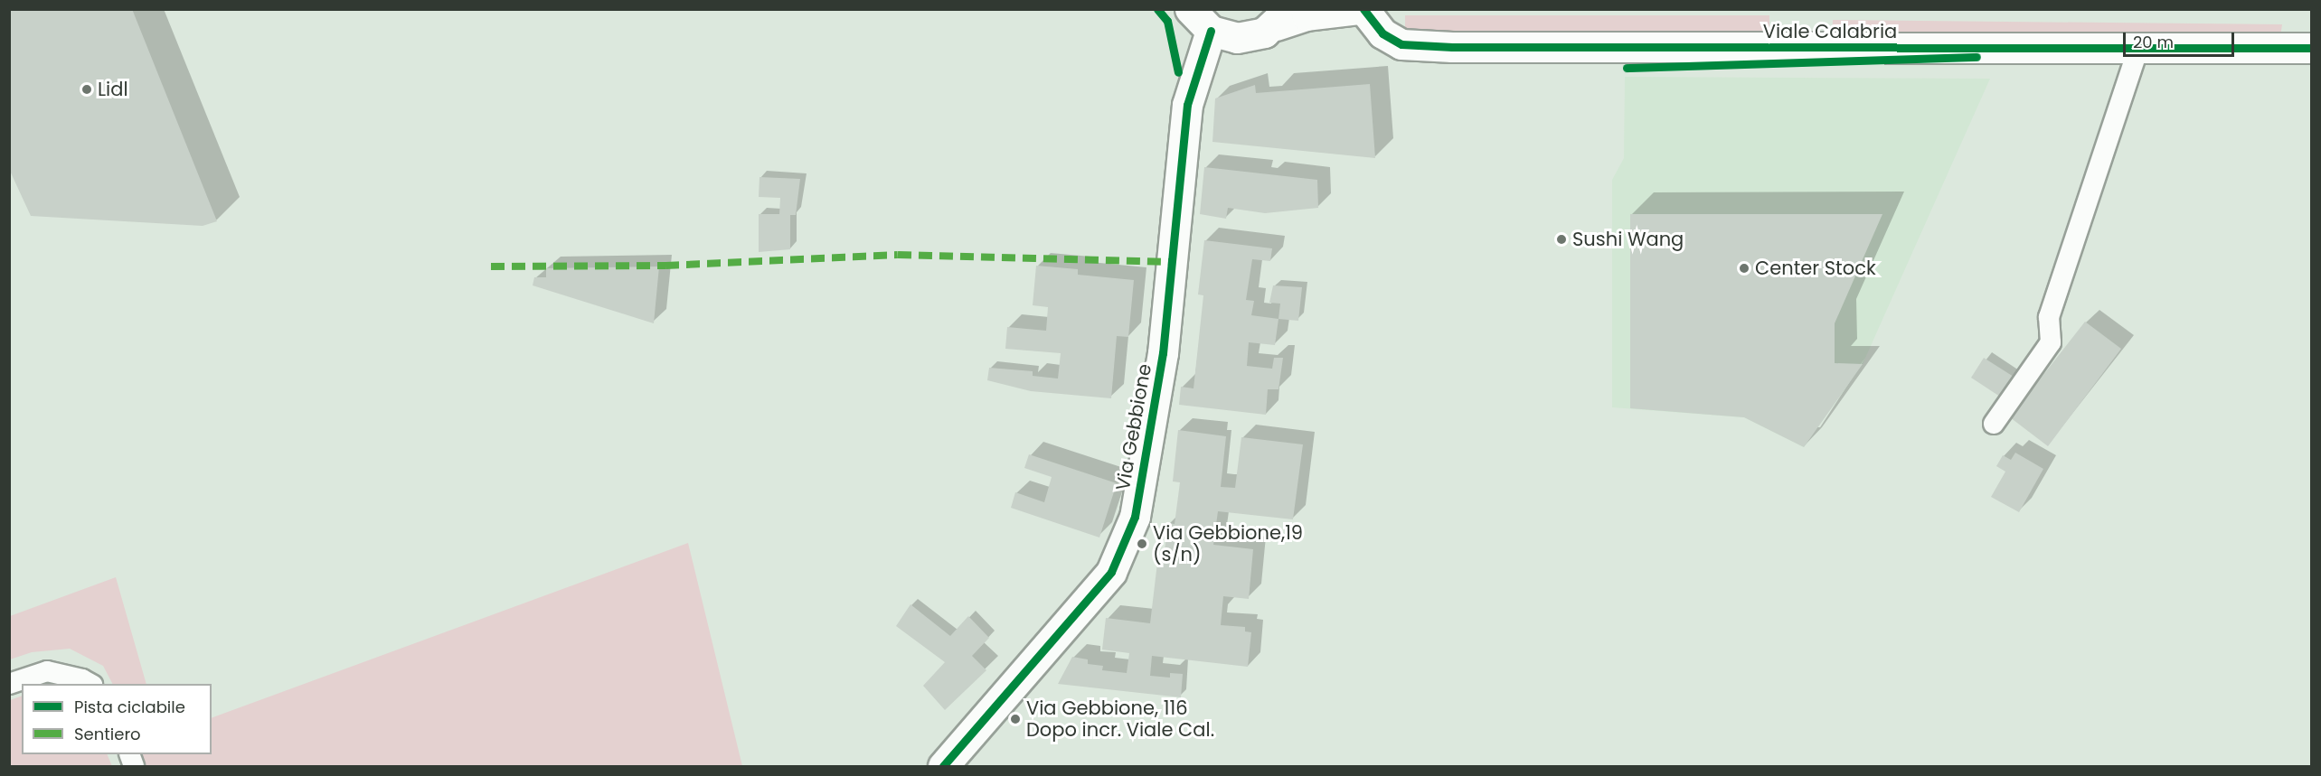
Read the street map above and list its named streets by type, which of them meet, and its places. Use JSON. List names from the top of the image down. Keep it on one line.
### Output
{"streets":{"street":["Viale Calabria","Via Gebbione"]},"places":["Lidl","Sushi Wang","Center Stock","Via Gebbione,19 (s/n)","Via Gebbione, 116 Dopo incr. Viale Cal."],"legend":["Pista ciclabile","Sentiero"],"scale_bar":"20 m"}
